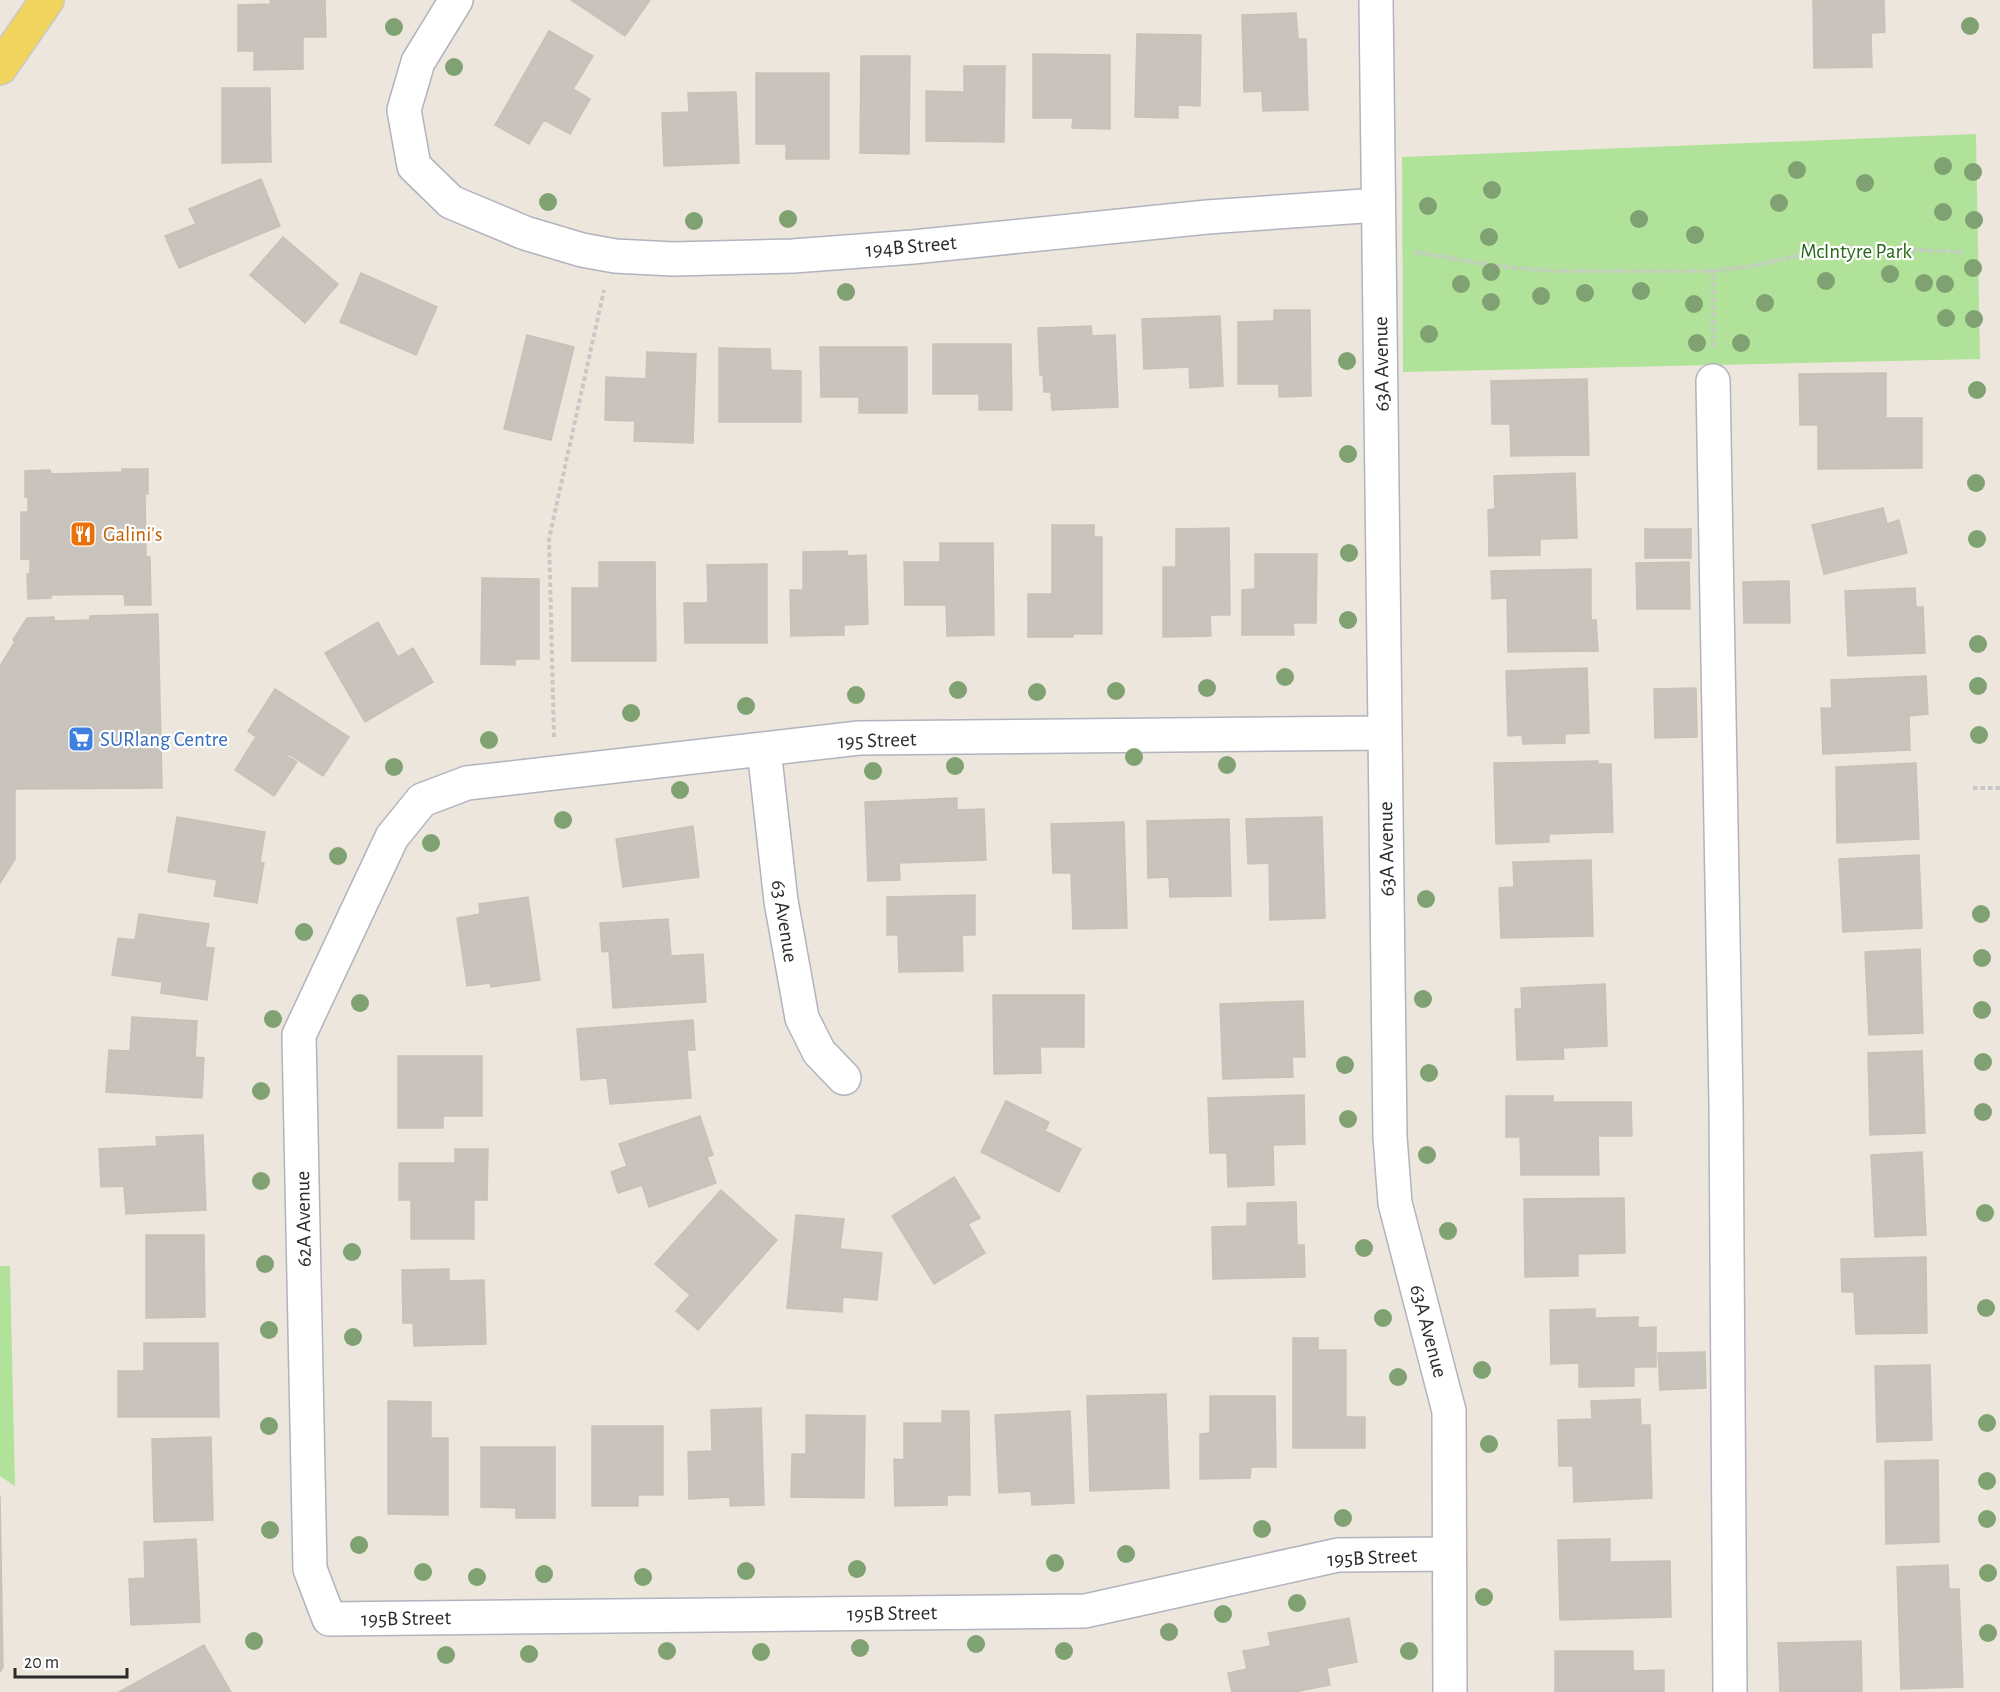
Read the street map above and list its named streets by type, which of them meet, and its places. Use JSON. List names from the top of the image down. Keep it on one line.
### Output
{"streets":{"street":["194B Street","63A Avenue","195 Street","63 Avenue","62A Avenue","195B Street"]},"crossings":[["194B Street","63A Avenue"],["63A Avenue","195 Street"],["63A Avenue","195B Street"],["195 Street","63 Avenue"],["195 Street","62A Avenue"],["62A Avenue","195B Street"]],"parks":["McIntyre Park"],"places":{"restaurant":["Galini's"],"supermarket":["SURlang Centre"]},"scale_bar":"20 m"}
